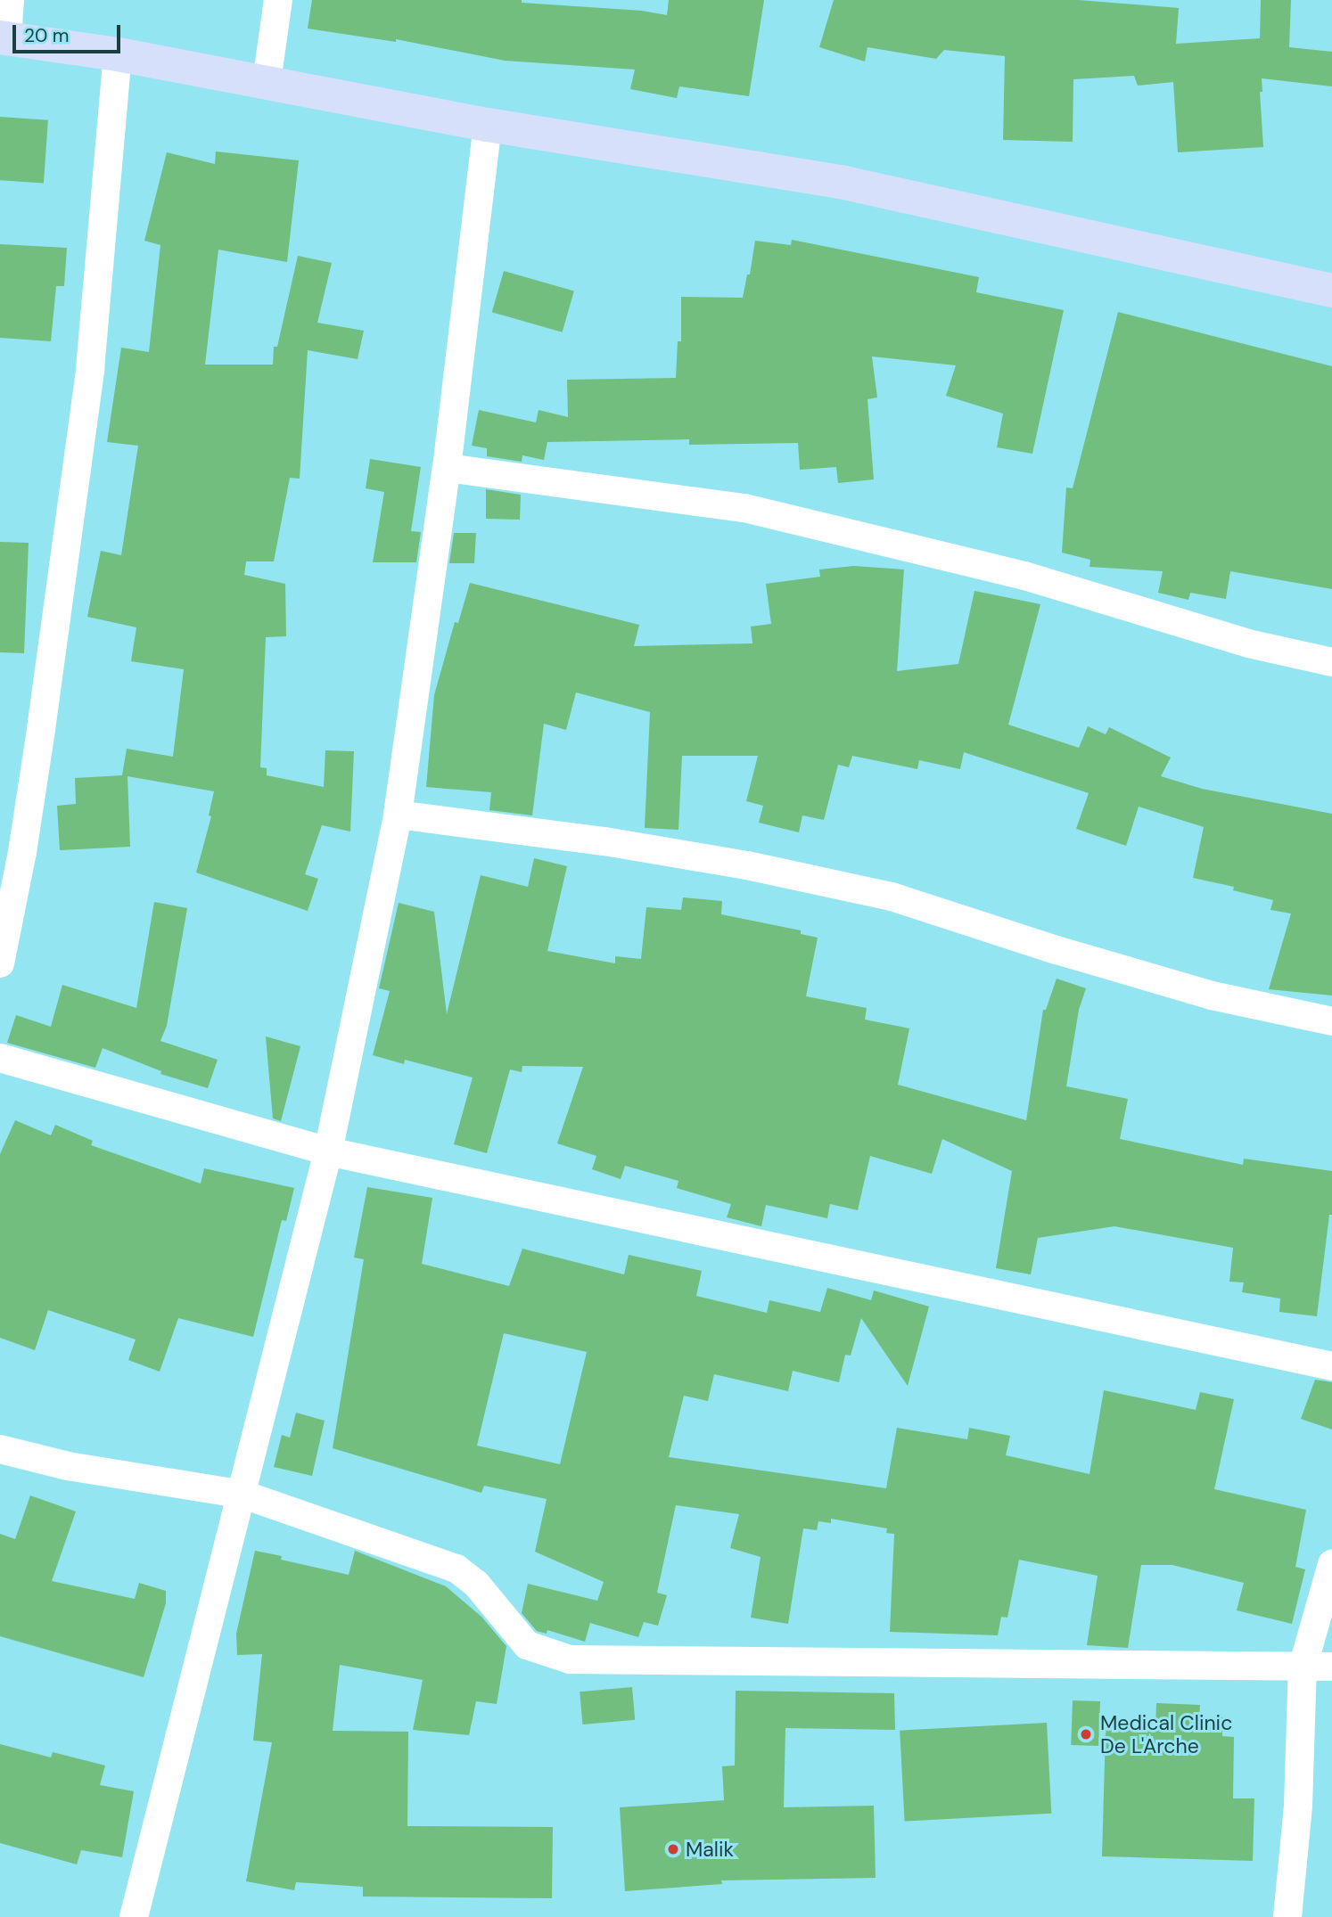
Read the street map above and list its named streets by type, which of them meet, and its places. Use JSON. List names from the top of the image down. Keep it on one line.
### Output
{"places":["Medical Clinic De L'Arche","Malik"],"scale_bar":"20 m"}
